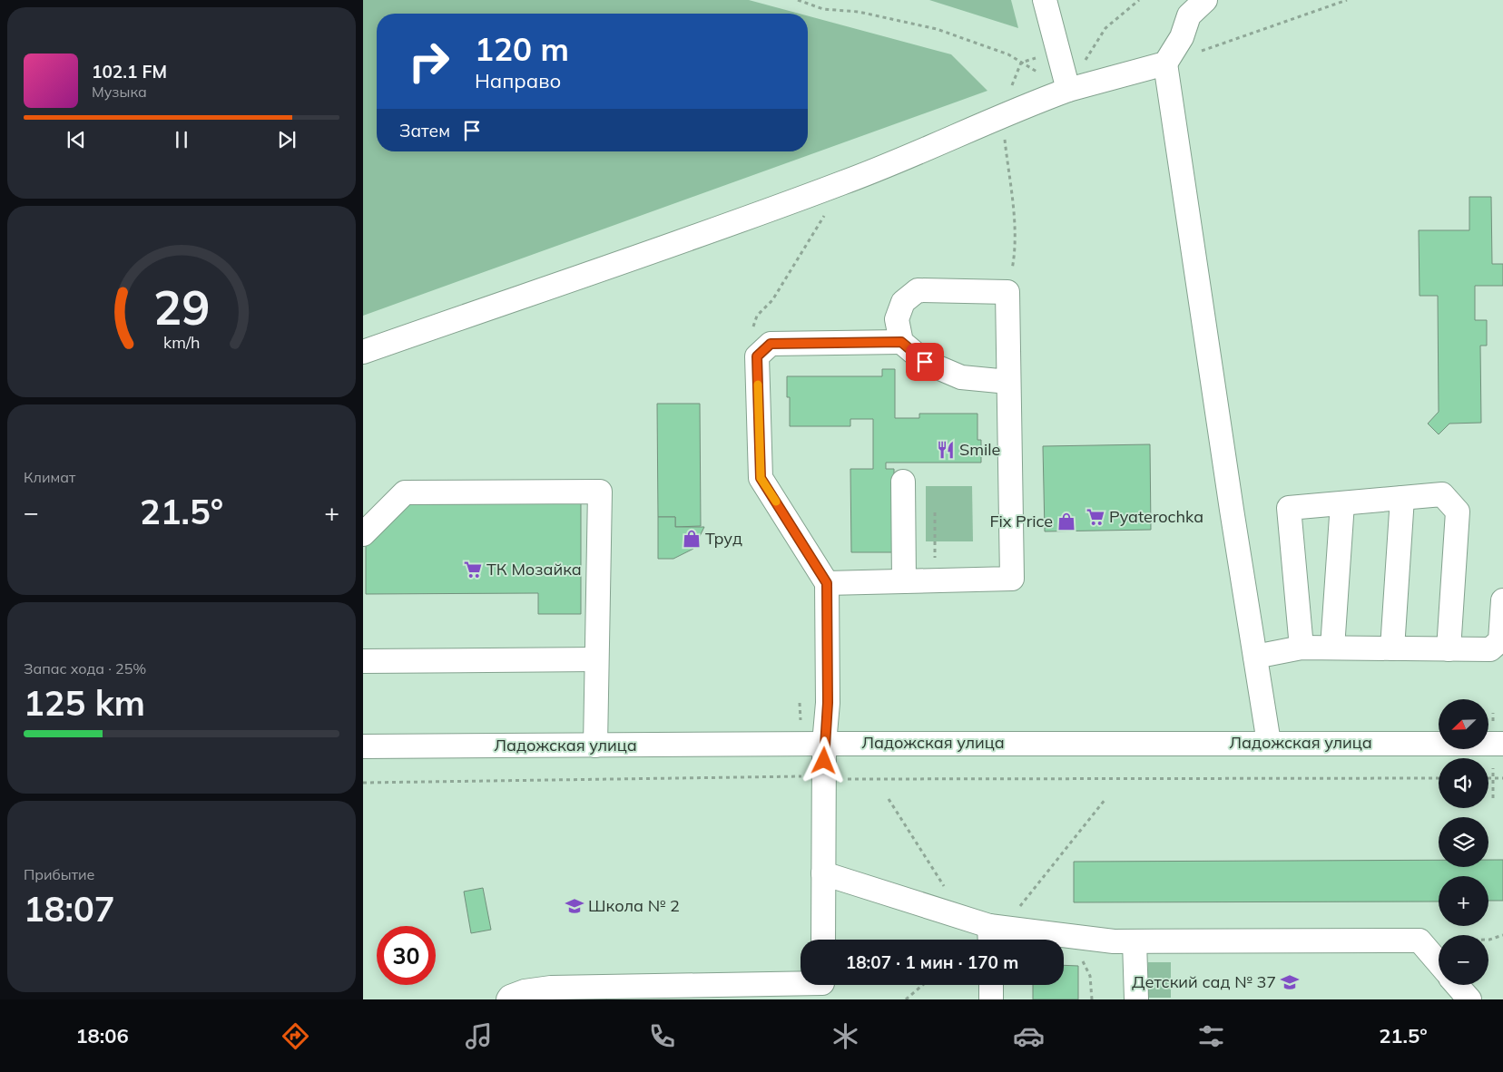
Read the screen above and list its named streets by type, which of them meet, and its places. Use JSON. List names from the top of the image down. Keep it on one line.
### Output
{"streets":{"street":["Ладожская улица"]},"places":{"restaurant":["Smile"],"supermarket":["Pyaterochka","ТК Мозайка"],"shop":["Fix Price","Труд"],"school or university":["Школа № 2","Детский сад № 37"]},"north":"bottom left","page":{"turn":["120 m","Направо"],"song":["102.1 FM","Музыка"],"then":"Затем","tile":["Климат",["Запас хода · 25%","125 km"],["Прибытие","18:07"]],"heat":["−","21.5°","+"],"map_buttons":["+","−"],"limit":"30","trip":"18:07 · 1 мин · 170 m","tabs":["18:06","21.5°"],"gauge":["29","km/h"]}}
